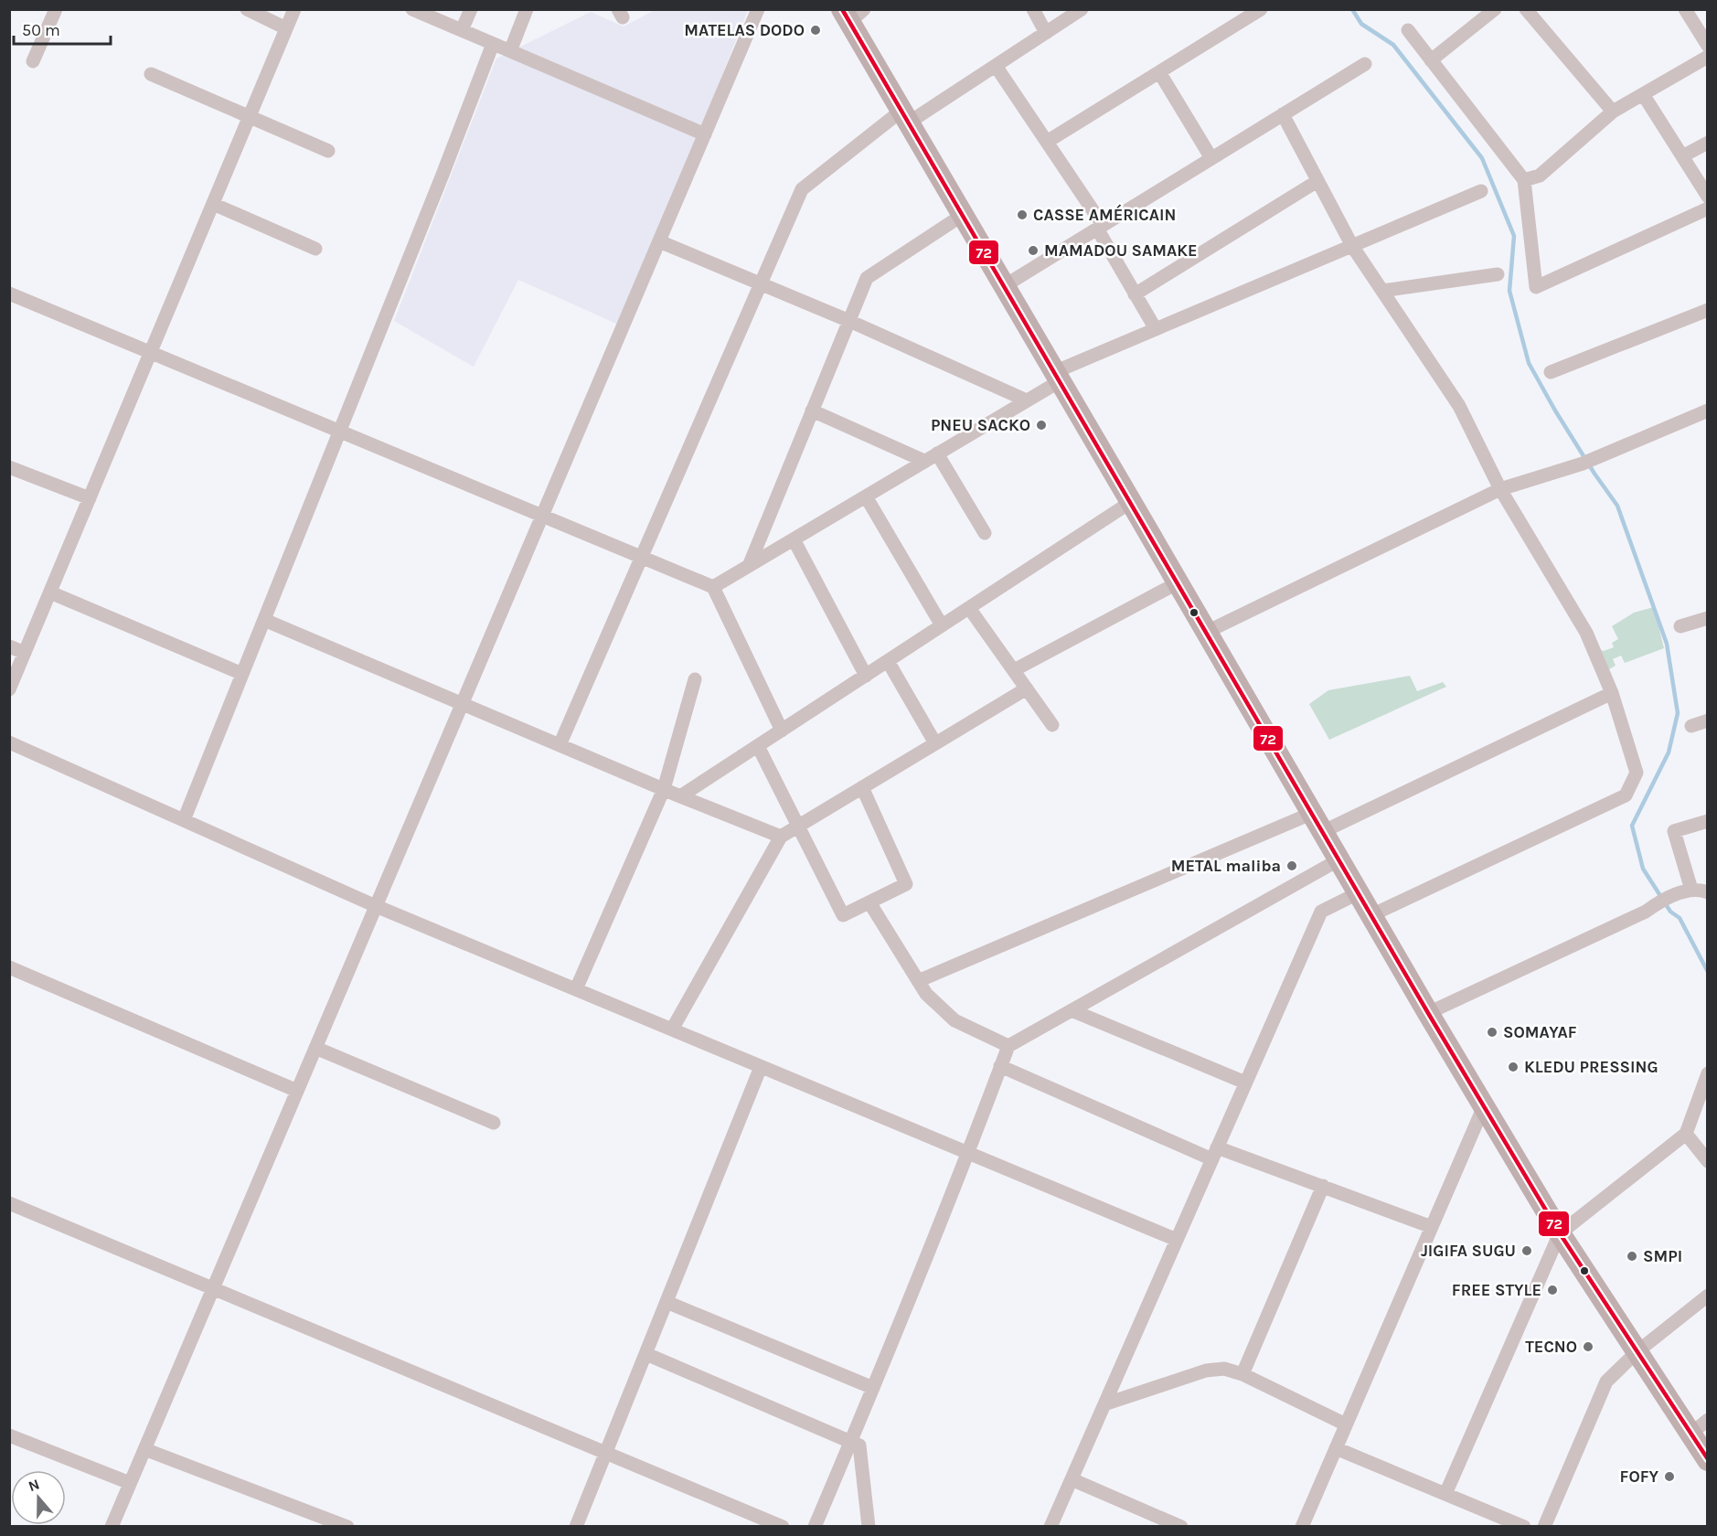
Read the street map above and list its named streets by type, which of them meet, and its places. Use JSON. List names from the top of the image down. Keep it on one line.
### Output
{"places":["MATELAS DODO","CASSE AMÉRICAIN","MAMADOU SAMAKE","PNEU SACKO","METAL maliba","SOMAYAF","KLEDU PRESSING","JIGIFA SUGU","SMPI","FREE STYLE","TECNO","FOFY"],"lines":["transit line 72"],"scale_bar":"50 m","north":"top"}
